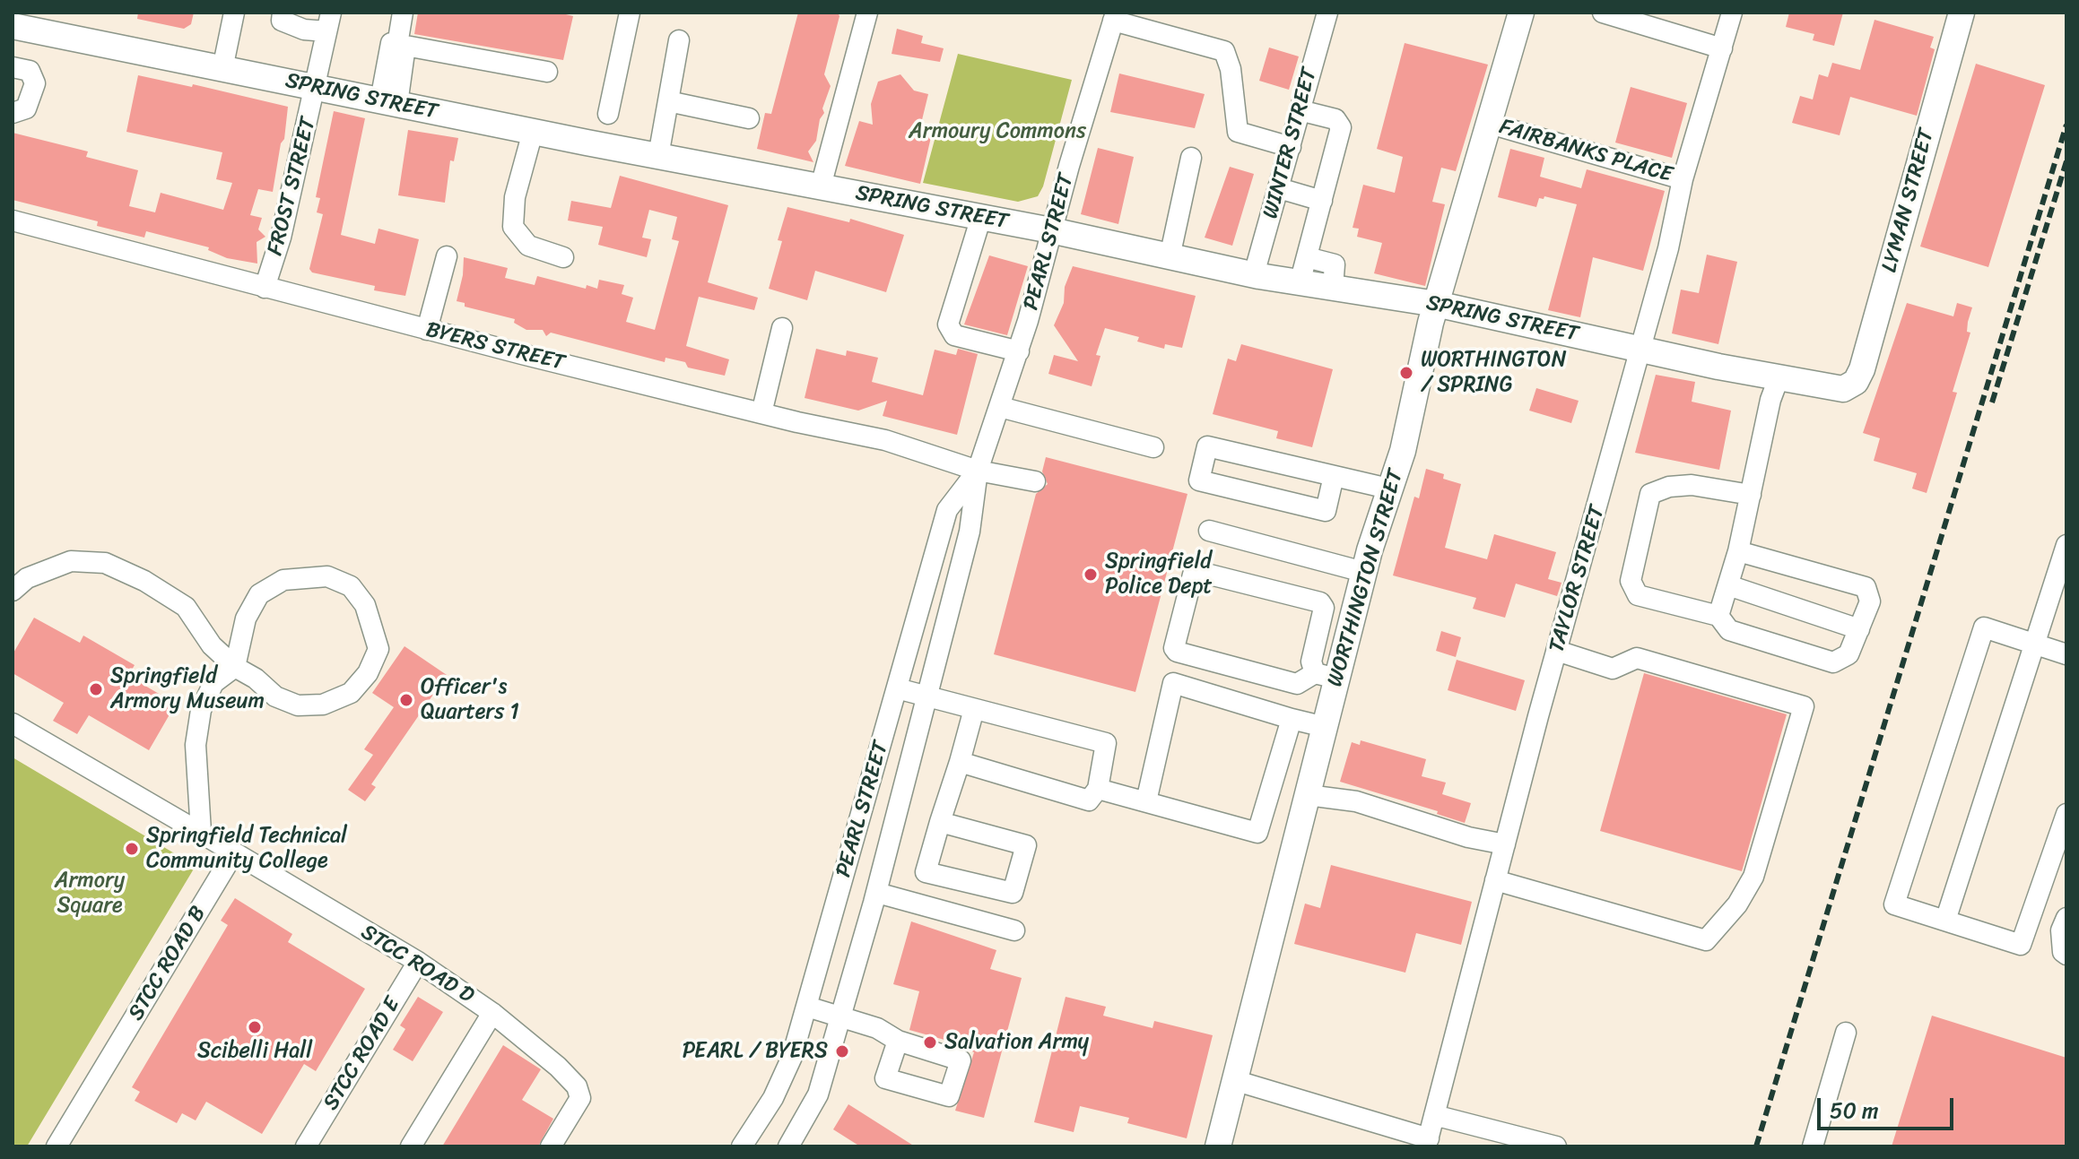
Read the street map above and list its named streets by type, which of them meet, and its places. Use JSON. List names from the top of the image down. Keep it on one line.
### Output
{"streets":{"main road":["SPRING STREET","LYMAN STREET","WORTHINGTON STREET"],"street":["WINTER STREET","FAIRBANKS PLACE","FROST STREET","PEARL STREET","BYERS STREET","TAYLOR STREET","STCC ROAD B","STCC ROAD D","STCC ROAD E"]},"crossings":[["SPRING STREET","WINTER STREET"],["SPRING STREET","FROST STREET"],["SPRING STREET","LYMAN STREET"],["SPRING STREET","PEARL STREET"],["SPRING STREET","WORTHINGTON STREET"],["SPRING STREET","TAYLOR STREET"],["FAIRBANKS PLACE","WORTHINGTON STREET"],["FAIRBANKS PLACE","TAYLOR STREET"],["FROST STREET","BYERS STREET"],["PEARL STREET","BYERS STREET"],["STCC ROAD B","STCC ROAD D"],["STCC ROAD D","STCC ROAD E"]],"parks":["Armoury Commons","Armory Square"],"places":["WORTHINGTON / SPRING","Springfield Police Dept","Springfield Armory Museum","Officer's Quarters 1","Springfield Technical Community College","Scibelli Hall","Salvation Army","PEARL / BYERS"],"scale_bar":"50 m"}
